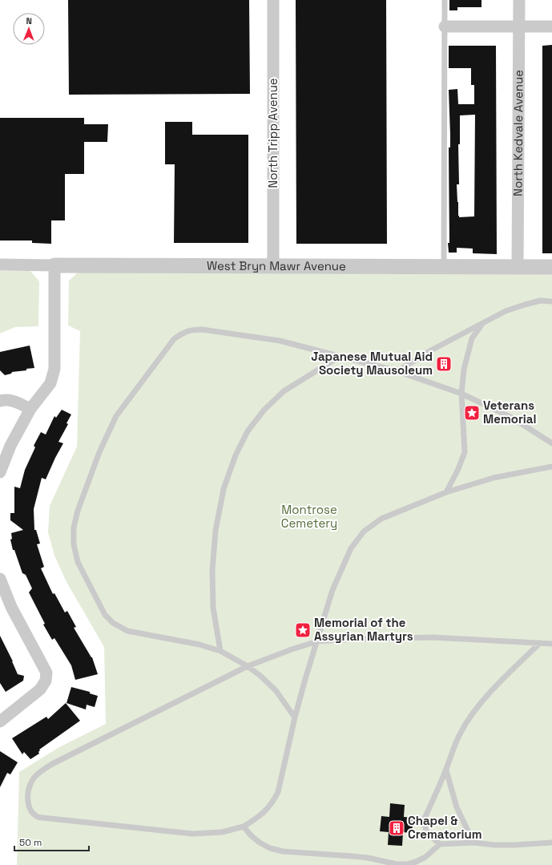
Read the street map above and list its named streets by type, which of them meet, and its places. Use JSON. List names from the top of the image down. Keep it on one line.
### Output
{"streets":{"street":["North Tripp Avenue","North Kedvale Avenue","West Bryn Mawr Avenue"]},"crossings":[["North Tripp Avenue","West Bryn Mawr Avenue"],["North Kedvale Avenue","West Bryn Mawr Avenue"]],"parks":["Montrose Cemetery"],"places":{"building":["Japanese Mutual Aid Society Mausoleum","Chapel & Crematorium"],"place":["Veterans Memorial","Memorial of the Assyrian Martyrs"]},"scale_bar":"50 m","north":"top"}
